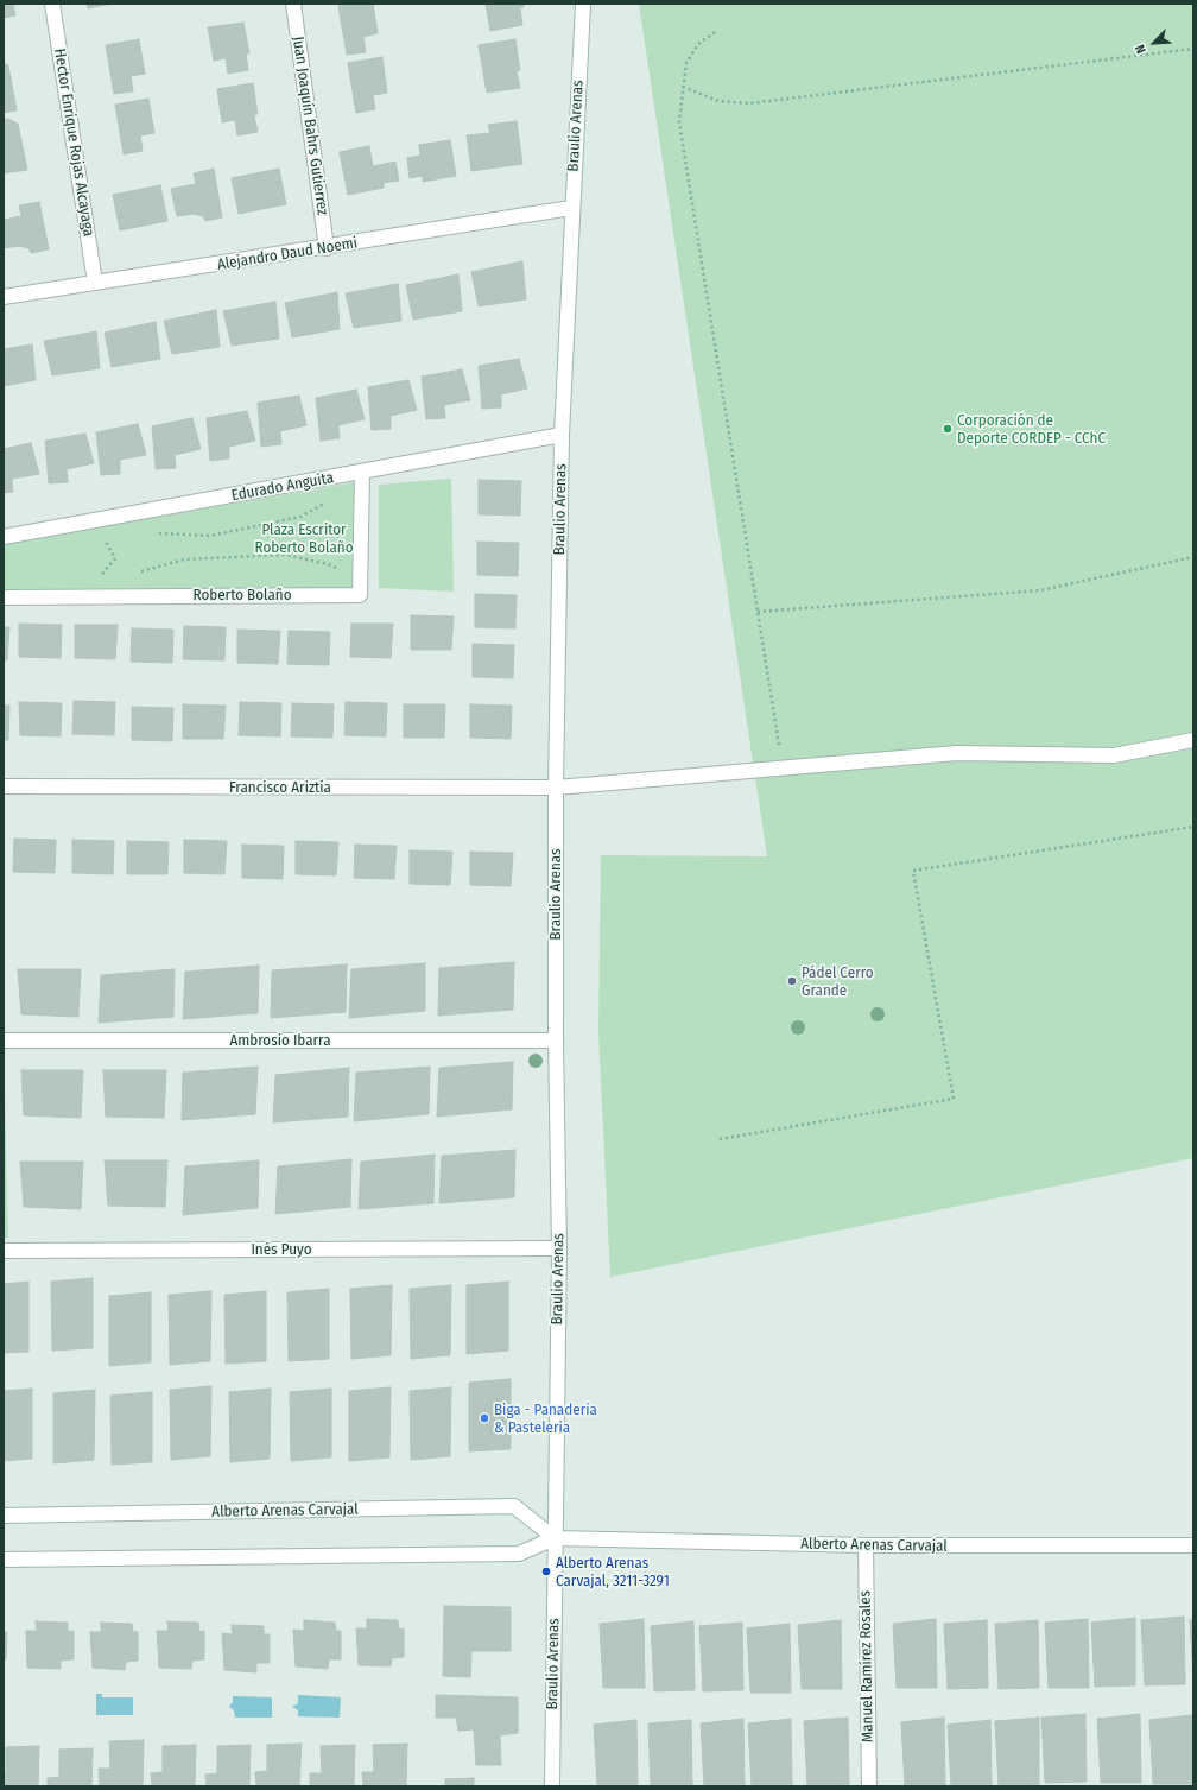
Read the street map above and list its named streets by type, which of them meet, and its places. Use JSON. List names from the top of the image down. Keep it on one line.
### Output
{"streets":{"street":["Juan Joaquín Bahrs Gutierrez","Braulio Arenas","Hector Enrique Rojas Alcayaga","Alejandro Daud Noemi","Edurado Anguita","Roberto Bolaño","Francisco Ariztía","Ambrosio Ibarra","Inés Puyo","Alberto Arenas Carvajal","Manuel Ramírez Rosales"]},"crossings":[["Juan Joaquín Bahrs Gutierrez","Alejandro Daud Noemi"],["Braulio Arenas","Alejandro Daud Noemi"],["Braulio Arenas","Edurado Anguita"],["Braulio Arenas","Francisco Ariztía"],["Braulio Arenas","Ambrosio Ibarra"],["Braulio Arenas","Inés Puyo"],["Braulio Arenas","Alberto Arenas Carvajal"],["Hector Enrique Rojas Alcayaga","Alejandro Daud Noemi"],["Alberto Arenas Carvajal","Manuel Ramírez Rosales"]],"parks":["Plaza Escritor Roberto Bolaño"],"places":["Corporación de Deporte CORDEP - CChC","Pádel Cerro Grande","Biga - Panaderia & Pasteleria","Alberto Arenas Carvajal, 3211-3291"],"north":"bottom left"}
